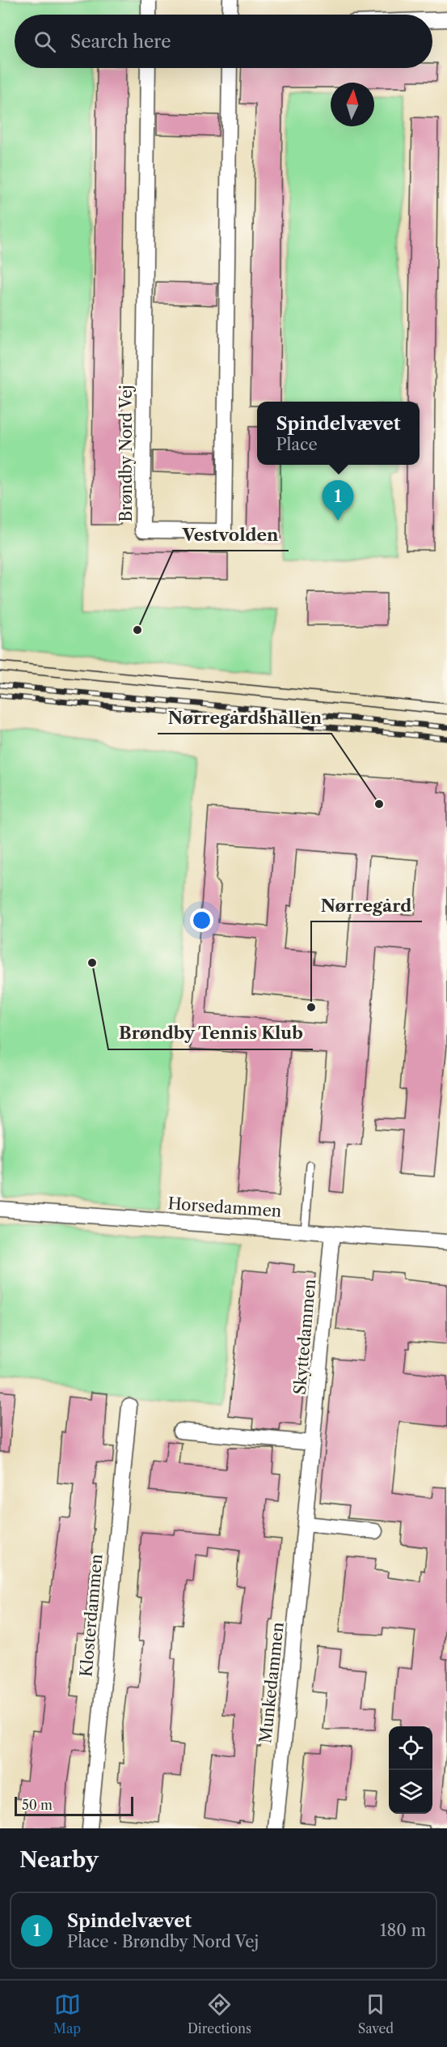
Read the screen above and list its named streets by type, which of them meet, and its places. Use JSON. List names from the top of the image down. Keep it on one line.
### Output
{"streets":{"street":["Brøndby Nord Vej","Horsedammen","Skyttedammen","Klosterdammen","Munkedammen"]},"crossings":[["Horsedammen","Skyttedammen"],["Skyttedammen","Munkedammen"]],"places":["Vestvolden","Nørregårdshallen","Brøndby Tennis Klub","Nørregård"],"scale_bar":"50 m","north":"top","page":{"search":"Search here","popup":["Spindelvævet","Place"],"pins":"1","scale":"50 m","heading":"Nearby","list":[{"mark":"1","name":"Spindelvævet","note":"Place · Brøndby Nord Vej","value":"180 m"}],"nav":["Map","Directions","Saved"]}}
